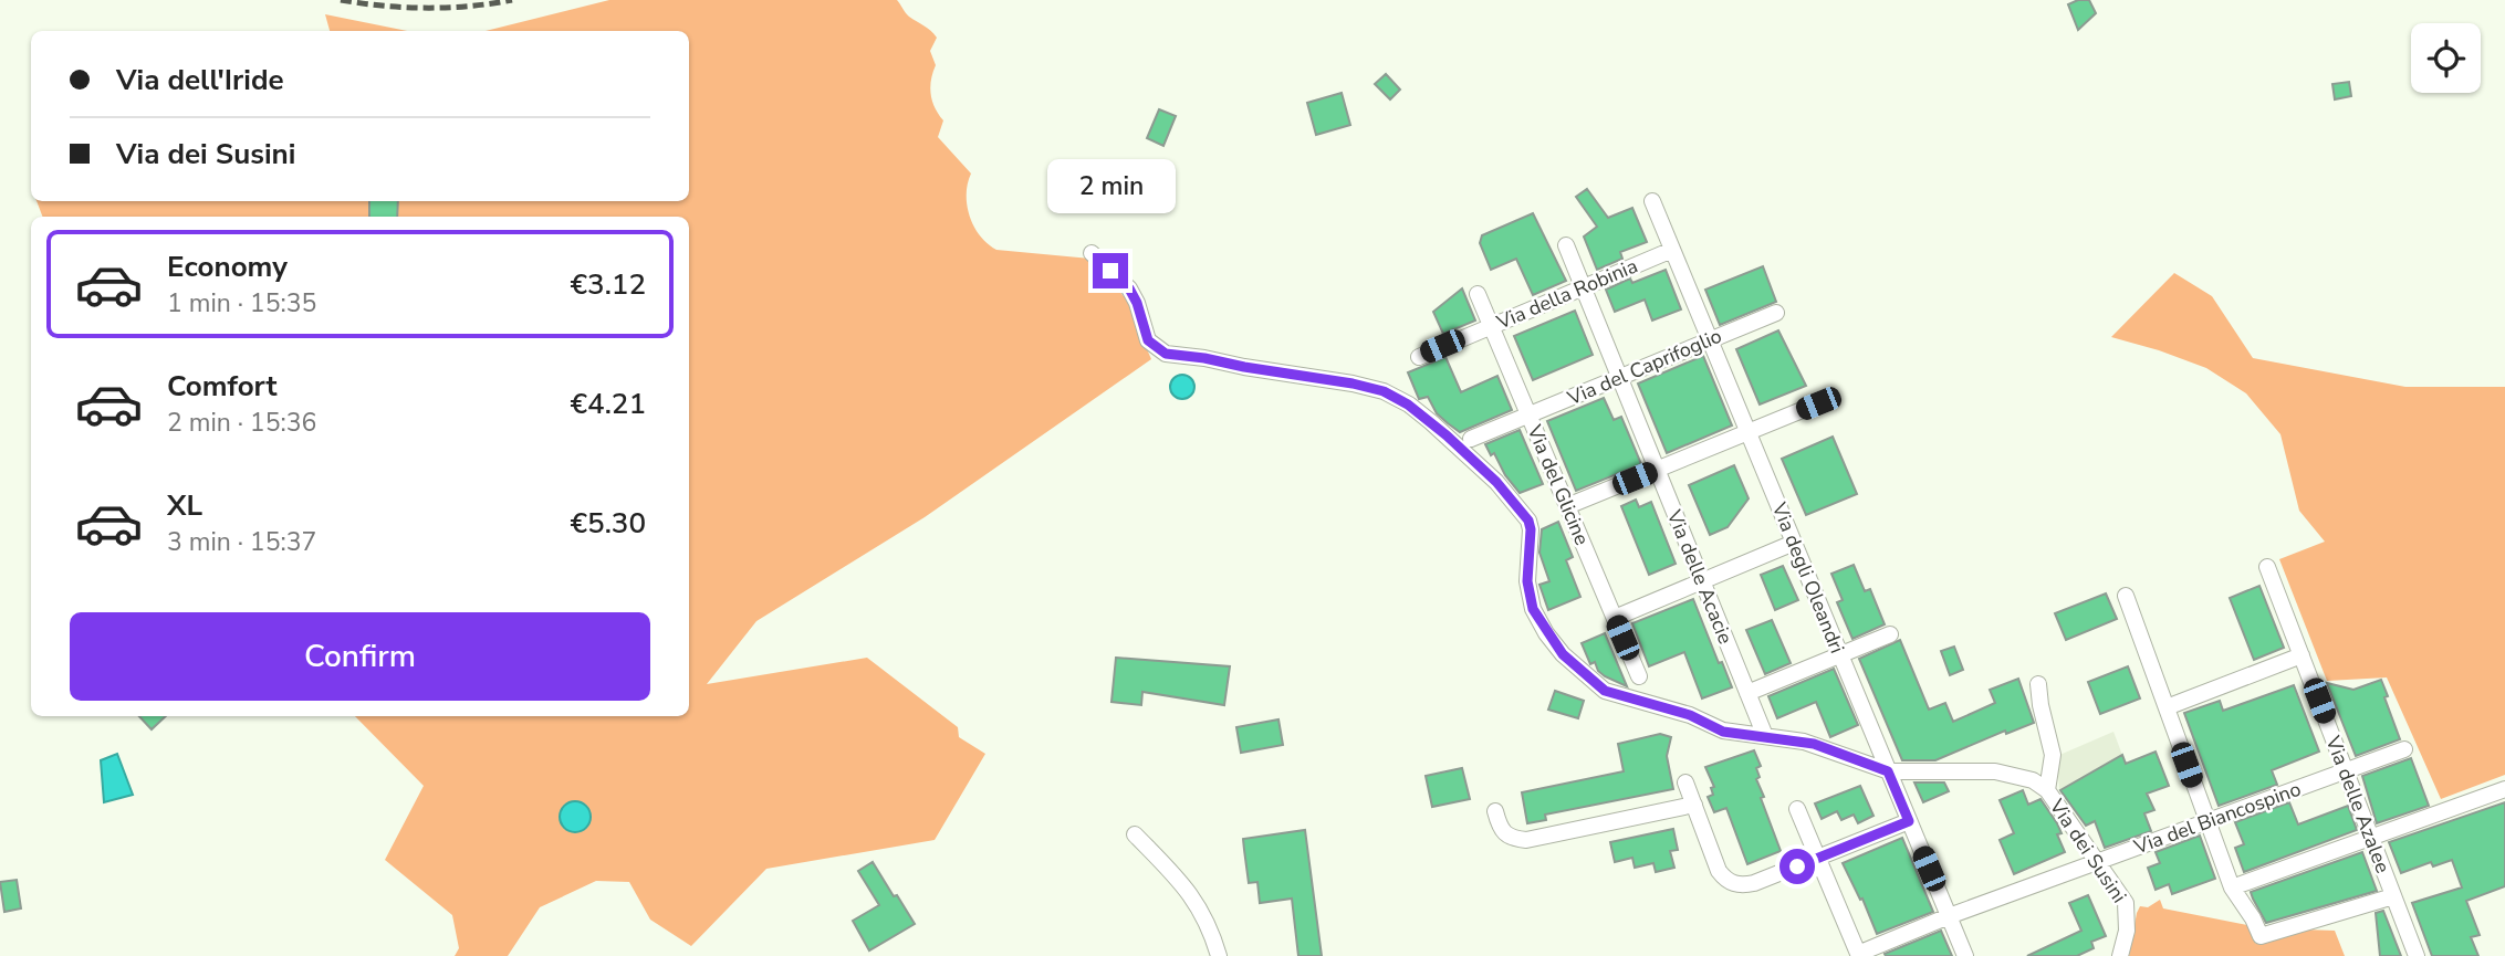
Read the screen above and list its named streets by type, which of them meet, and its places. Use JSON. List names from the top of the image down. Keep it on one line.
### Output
{"streets":{"street":["Via della Robinia","Via del Caprifoglio","Via del Glicine","Via delle Acacie","Via degli Oleandri","Via delle Azalee","Via del Biancospino","Via dei Susini"]},"crossings":[["Via della Robinia","Via del Glicine"],["Via della Robinia","Via delle Acacie"],["Via della Robinia","Via degli Oleandri"],["Via del Caprifoglio","Via del Glicine"],["Via del Caprifoglio","Via delle Acacie"],["Via del Caprifoglio","Via degli Oleandri"],["Via delle Acacie","Via dei Susini"],["Via degli Oleandri","Via del Biancospino"],["Via degli Oleandri","Via dei Susini"],["Via delle Azalee","Via del Biancospino"],["Via del Biancospino","Via dei Susini"]],"page":{"banner":["Via dell'Iride","Via dei Susini"],"bubble":"2 min","list":[{"name":"Economy","note":"1 min · 15:35","value":"€3.12"},{"name":"Comfort","note":"2 min · 15:36","value":"€4.21"},{"name":"XL","note":"3 min · 15:37","value":"€5.30"}],"buttons":"Confirm"}}
